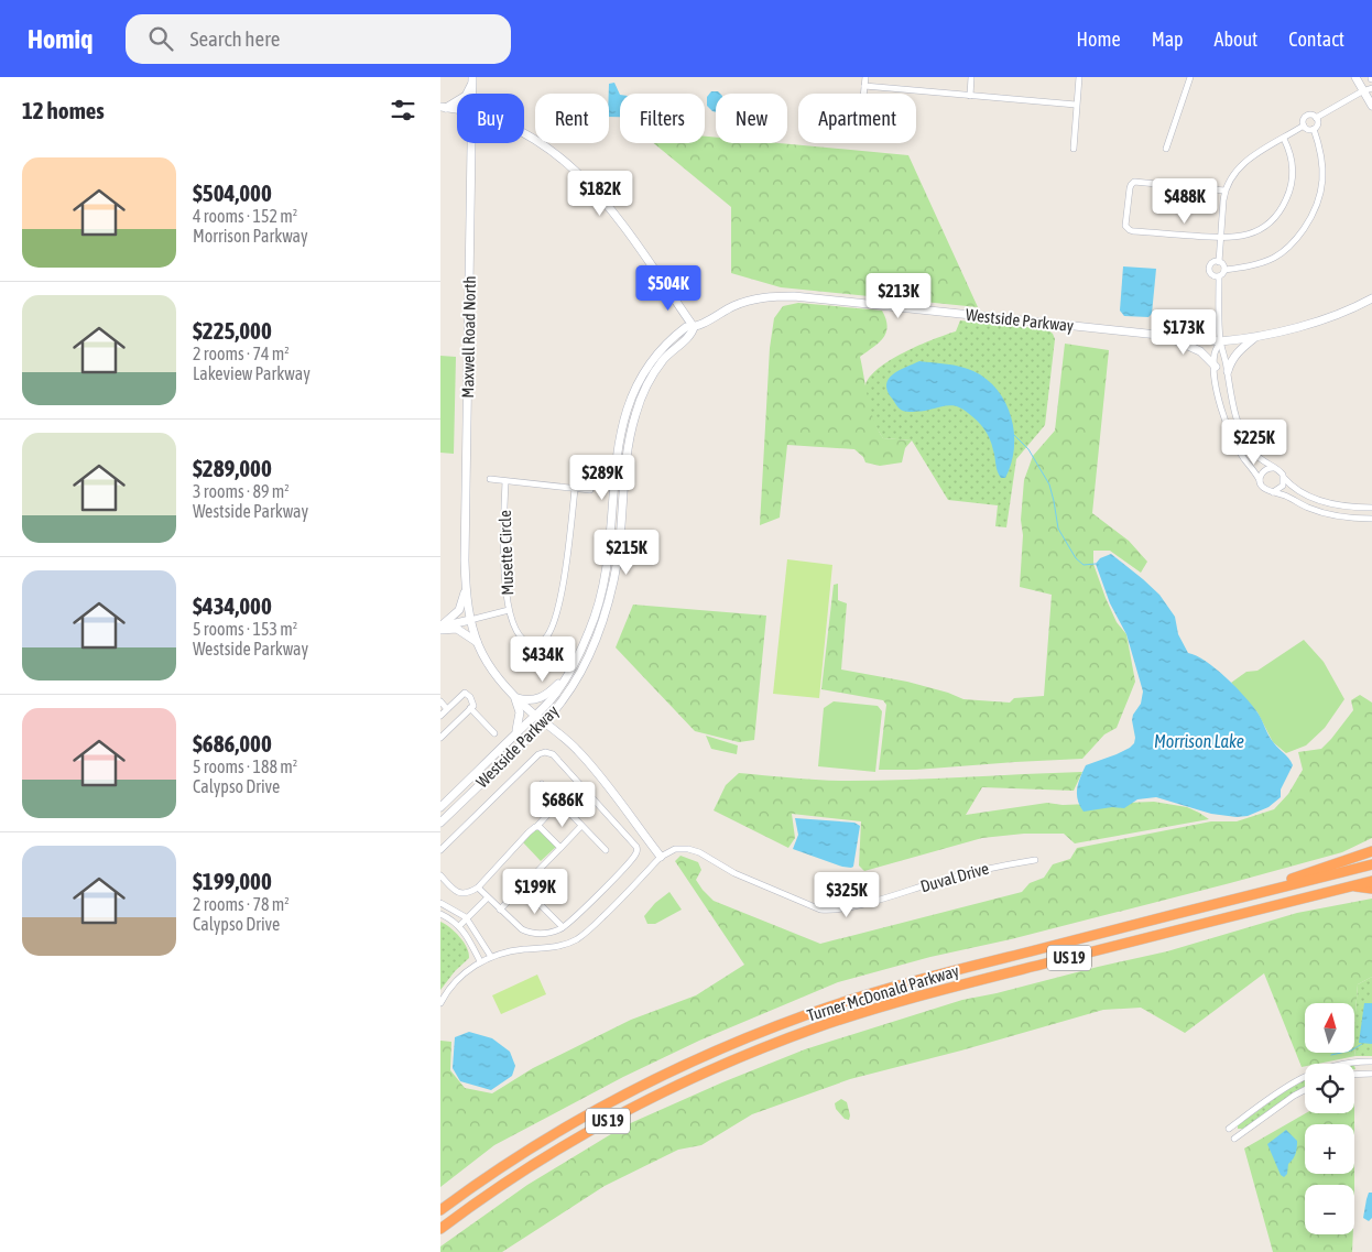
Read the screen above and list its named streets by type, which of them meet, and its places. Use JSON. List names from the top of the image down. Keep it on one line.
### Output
{"streets":{"highway":["US 19","Turner McDonald Parkway"],"main road":["Westside Parkway","Maxwell Road North"],"street":["Musette Circle","Duval Drive"]},"crossings":[["Westside Parkway","Maxwell Road North"],["Maxwell Road North","Duval Drive"]],"water":["Morrison Lake"],"north":"top","page":{"header":"Homiq","search":"Search here","nav":["Home","Map","About","Contact"],"heading":"12 homes","chip":["Buy","Rent","Filters","New","Apartment"],"list":[{"name":"$504,000","note":"4 rooms · 152 m² · Morrison Parkway"},{"name":"$225,000","note":"2 rooms · 74 m² · Lakeview Parkway"},{"name":"$289,000","note":"3 rooms · 89 m² · Westside Parkway"},{"name":"$434,000","note":"5 rooms · 153 m² · Westside Parkway"},{"name":"$686,000","note":"5 rooms · 188 m² · Calypso Drive"},{"name":"$199,000","note":"2 rooms · 78 m² · Calypso Drive"}],"price":["$182K","$488K","$504K","$213K","$173K","$225K","$289K","$215K","$434K","$686K","$199K","$325K"],"map_buttons":["+","−"]}}
